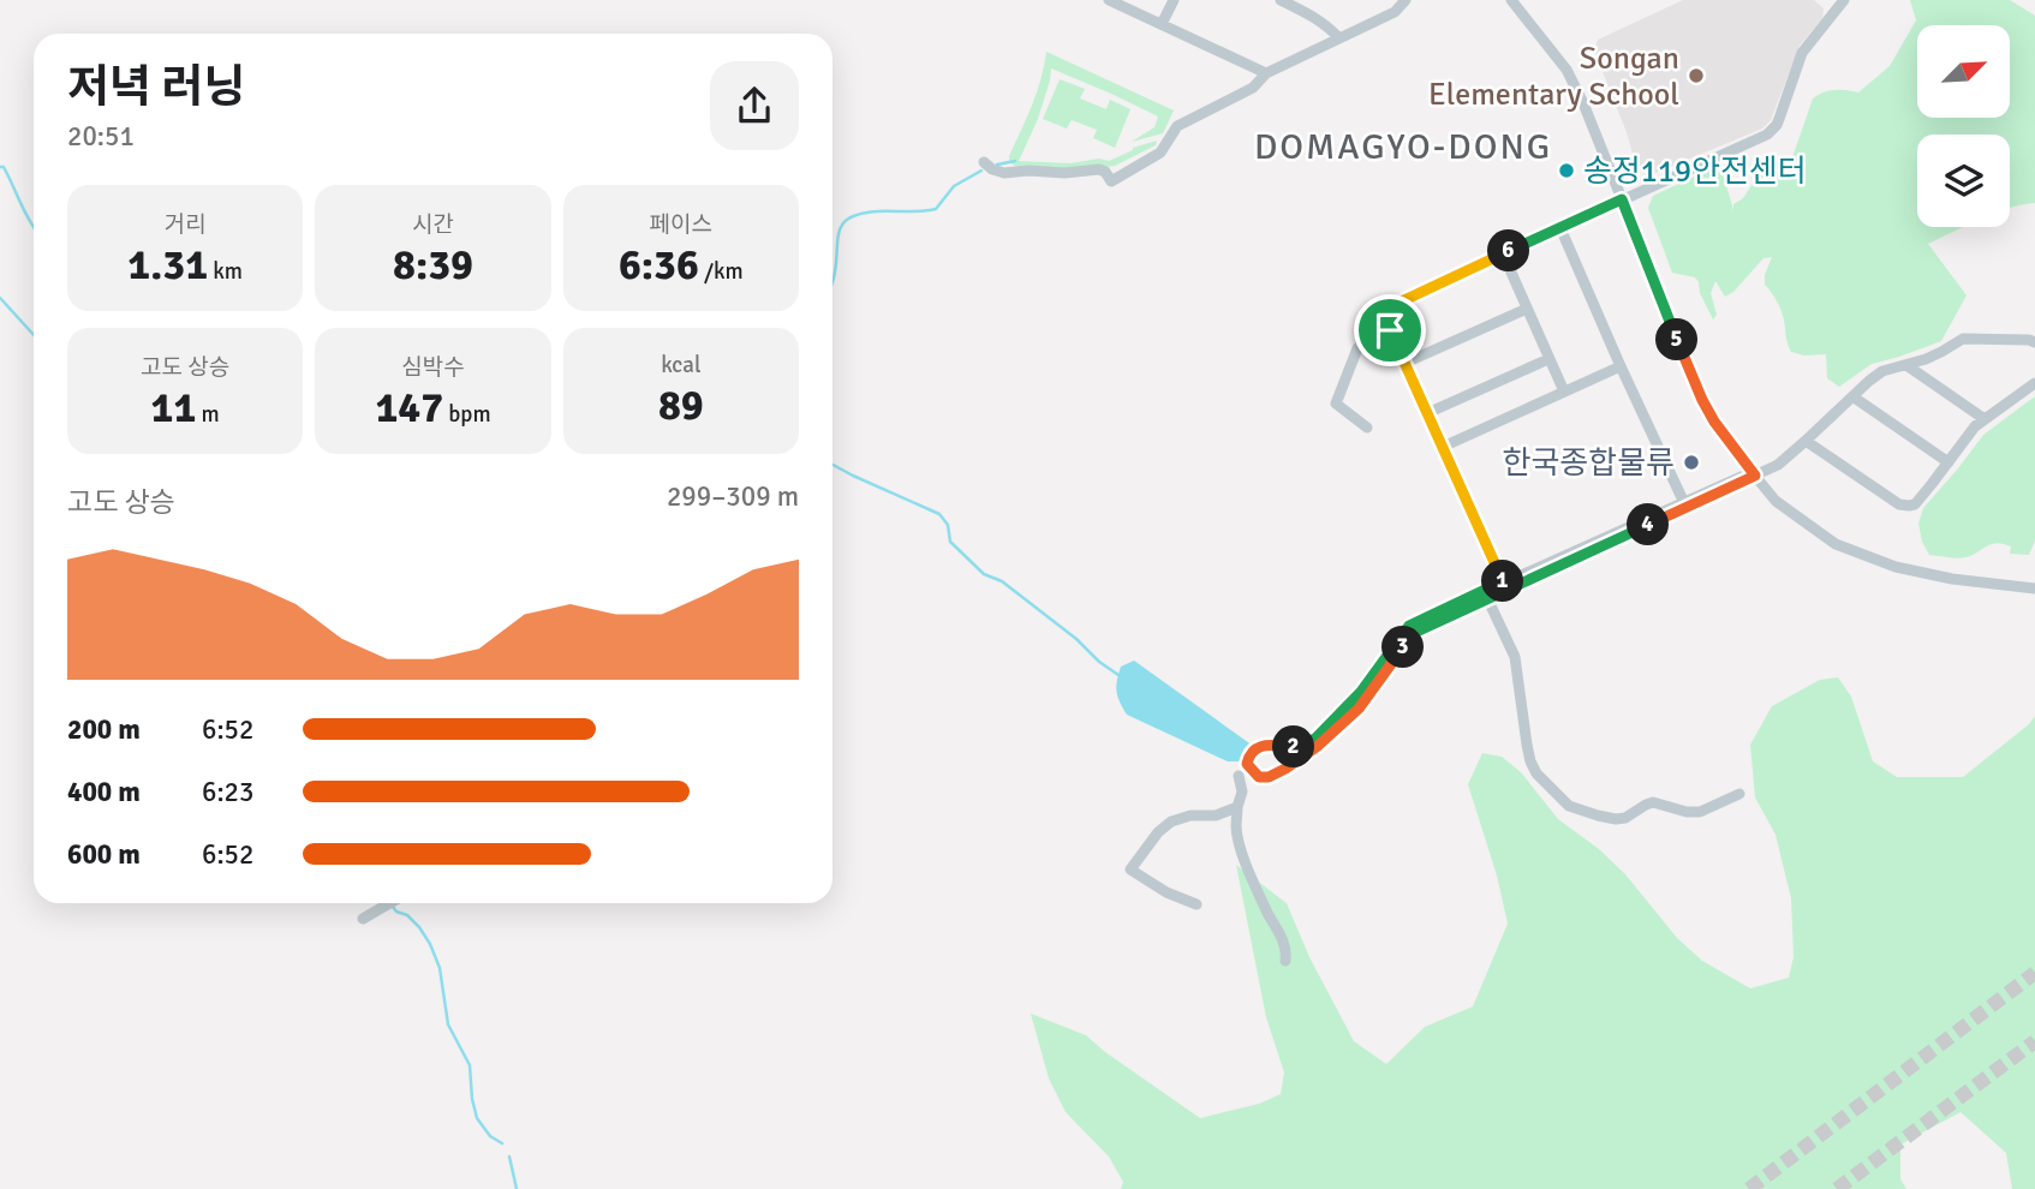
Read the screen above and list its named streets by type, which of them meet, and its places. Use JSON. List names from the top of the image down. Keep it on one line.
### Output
{"districts":["DOMAGYO-DONG"],"places":["Songan Elementary School","송정119안전센터","한국종합물류"],"north":"top right","page":{"heading":["저녁 러닝","20:51"],"stats":[["거리","1.31 km"],["시간","8:39"],["페이스","6:36 /km"],["고도 상승","11 m"],["심박수","147 bpm"],["kcal","89"]],"pins":["6","5","4","1","3","2"],"chart":["고도 상승","299–309 m"],"list":[{"name":"200 m","note":"6:52"},{"name":"400 m","note":"6:23"},{"name":"600 m","note":"6:52"}]}}
